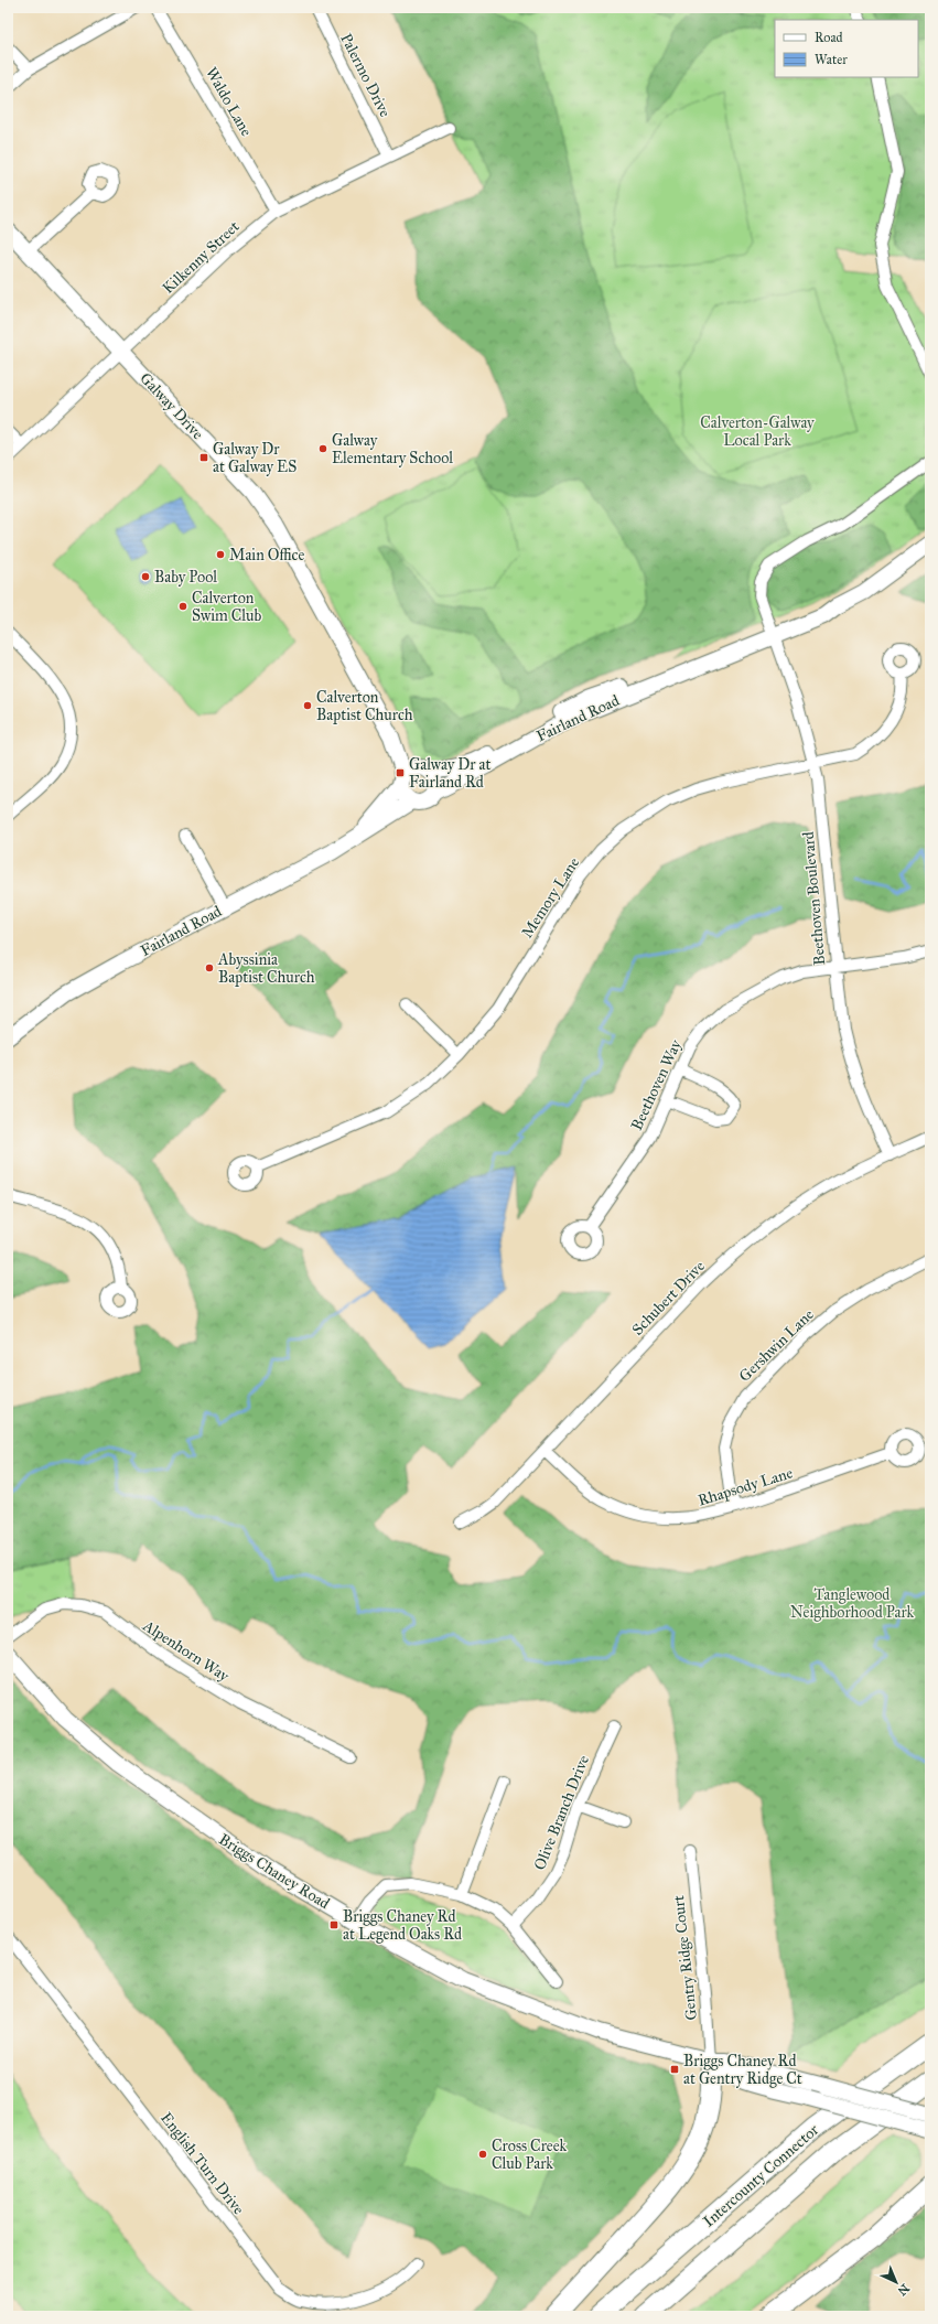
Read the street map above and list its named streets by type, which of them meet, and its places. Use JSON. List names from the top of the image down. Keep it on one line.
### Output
{"streets":{"highway":["Intercounty Connector"],"main road":["Galway Drive","Fairland Road","Briggs Chaney Road"],"street":["Palermo Drive","Waldo Lane","Kilkenny Street","Memory Lane","Beethoven Boulevard","Beethoven Way","Schubert Drive","Gershwin Lane","Rhapsody Lane","Alpenhorn Way","Olive Branch Drive","Gentry Ridge Court","English Turn Drive"]},"crossings":[["Palermo Drive","Kilkenny Street"],["Waldo Lane","Kilkenny Street"],["Kilkenny Street","Galway Drive"],["Galway Drive","Fairland Road"],["Fairland Road","Beethoven Boulevard"],["Memory Lane","Beethoven Boulevard"],["Beethoven Boulevard","Beethoven Way"],["Beethoven Boulevard","Schubert Drive"],["Schubert Drive","Rhapsody Lane"],["Gershwin Lane","Rhapsody Lane"],["Briggs Chaney Road","Gentry Ridge Court"]],"parks":["Calverton-Galway Local Park","Tanglewood Neighborhood Park"],"places":{"other":["Galway Elementary School","Main Office","Baby Pool","Calverton Swim Club","Calverton Baptist Church","Abyssinia Baptist Church","Cross Creek Club Park"],"transit":["Galway Dr at Galway ES","Galway Dr at Fairland Rd","Briggs Chaney Rd at Legend Oaks Rd","Briggs Chaney Rd at Gentry Ridge Ct"]},"legend":["Road","Water"],"north":"bottom right"}
